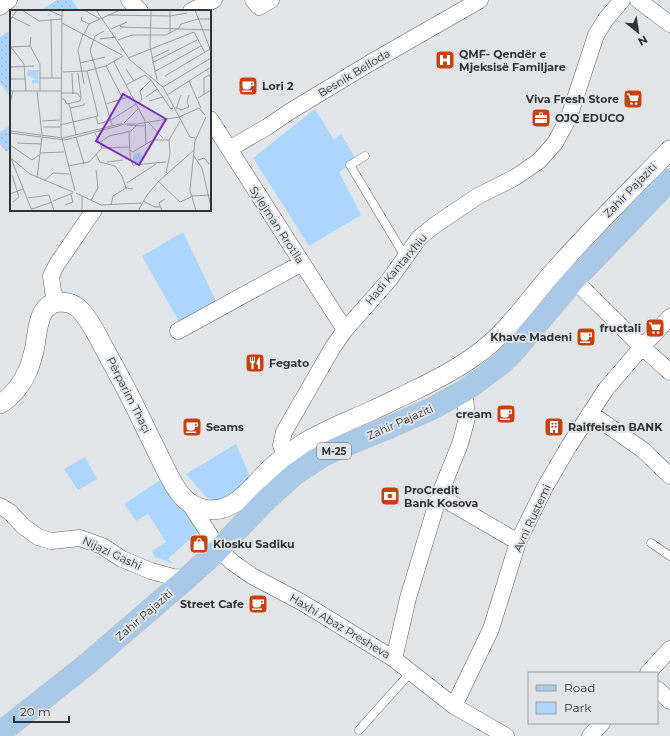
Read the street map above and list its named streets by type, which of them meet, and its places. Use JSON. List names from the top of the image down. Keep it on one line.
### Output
{"streets":{"main road":["Zahir Pajaziti","M-25"],"street":["Besnik Belloda","Sylejman Rrotlla","Hadi Kantarxhiu","Përparim Thaçi","Avni Rustemi","Nijazi Gashi","Haxhi Abaz Presheva"]},"crossings":[["Besnik Belloda","Sylejman Rrotlla"],["Zahir Pajaziti","Hadi Kantarxhiu"],["Zahir Pajaziti","Përparim Thaçi"],["Zahir Pajaziti","Nijazi Gashi"],["Zahir Pajaziti","Haxhi Abaz Presheva"],["Sylejman Rrotlla","Hadi Kantarxhiu"],["Përparim Thaçi","Haxhi Abaz Presheva"],["Avni Rustemi","Haxhi Abaz Presheva"]],"places":{"hospital":["QMF- Qendër e Mjeksisë Familjare"],"cafe":["Lori 2","Khave Madeni","cream","Seams","Street Cafe"],"supermarket":["Viva Fresh Store","fructali"],"office":["OJQ EDUCO"],"restaurant":["Fegato"],"building":["Raiffeisen BANK"],"bank":["ProCredit Bank Kosova"],"shop":["Kiosku Sadiku"]},"legend":["Road","Park"],"scale_bar":"20 m","north":"bottom right"}
